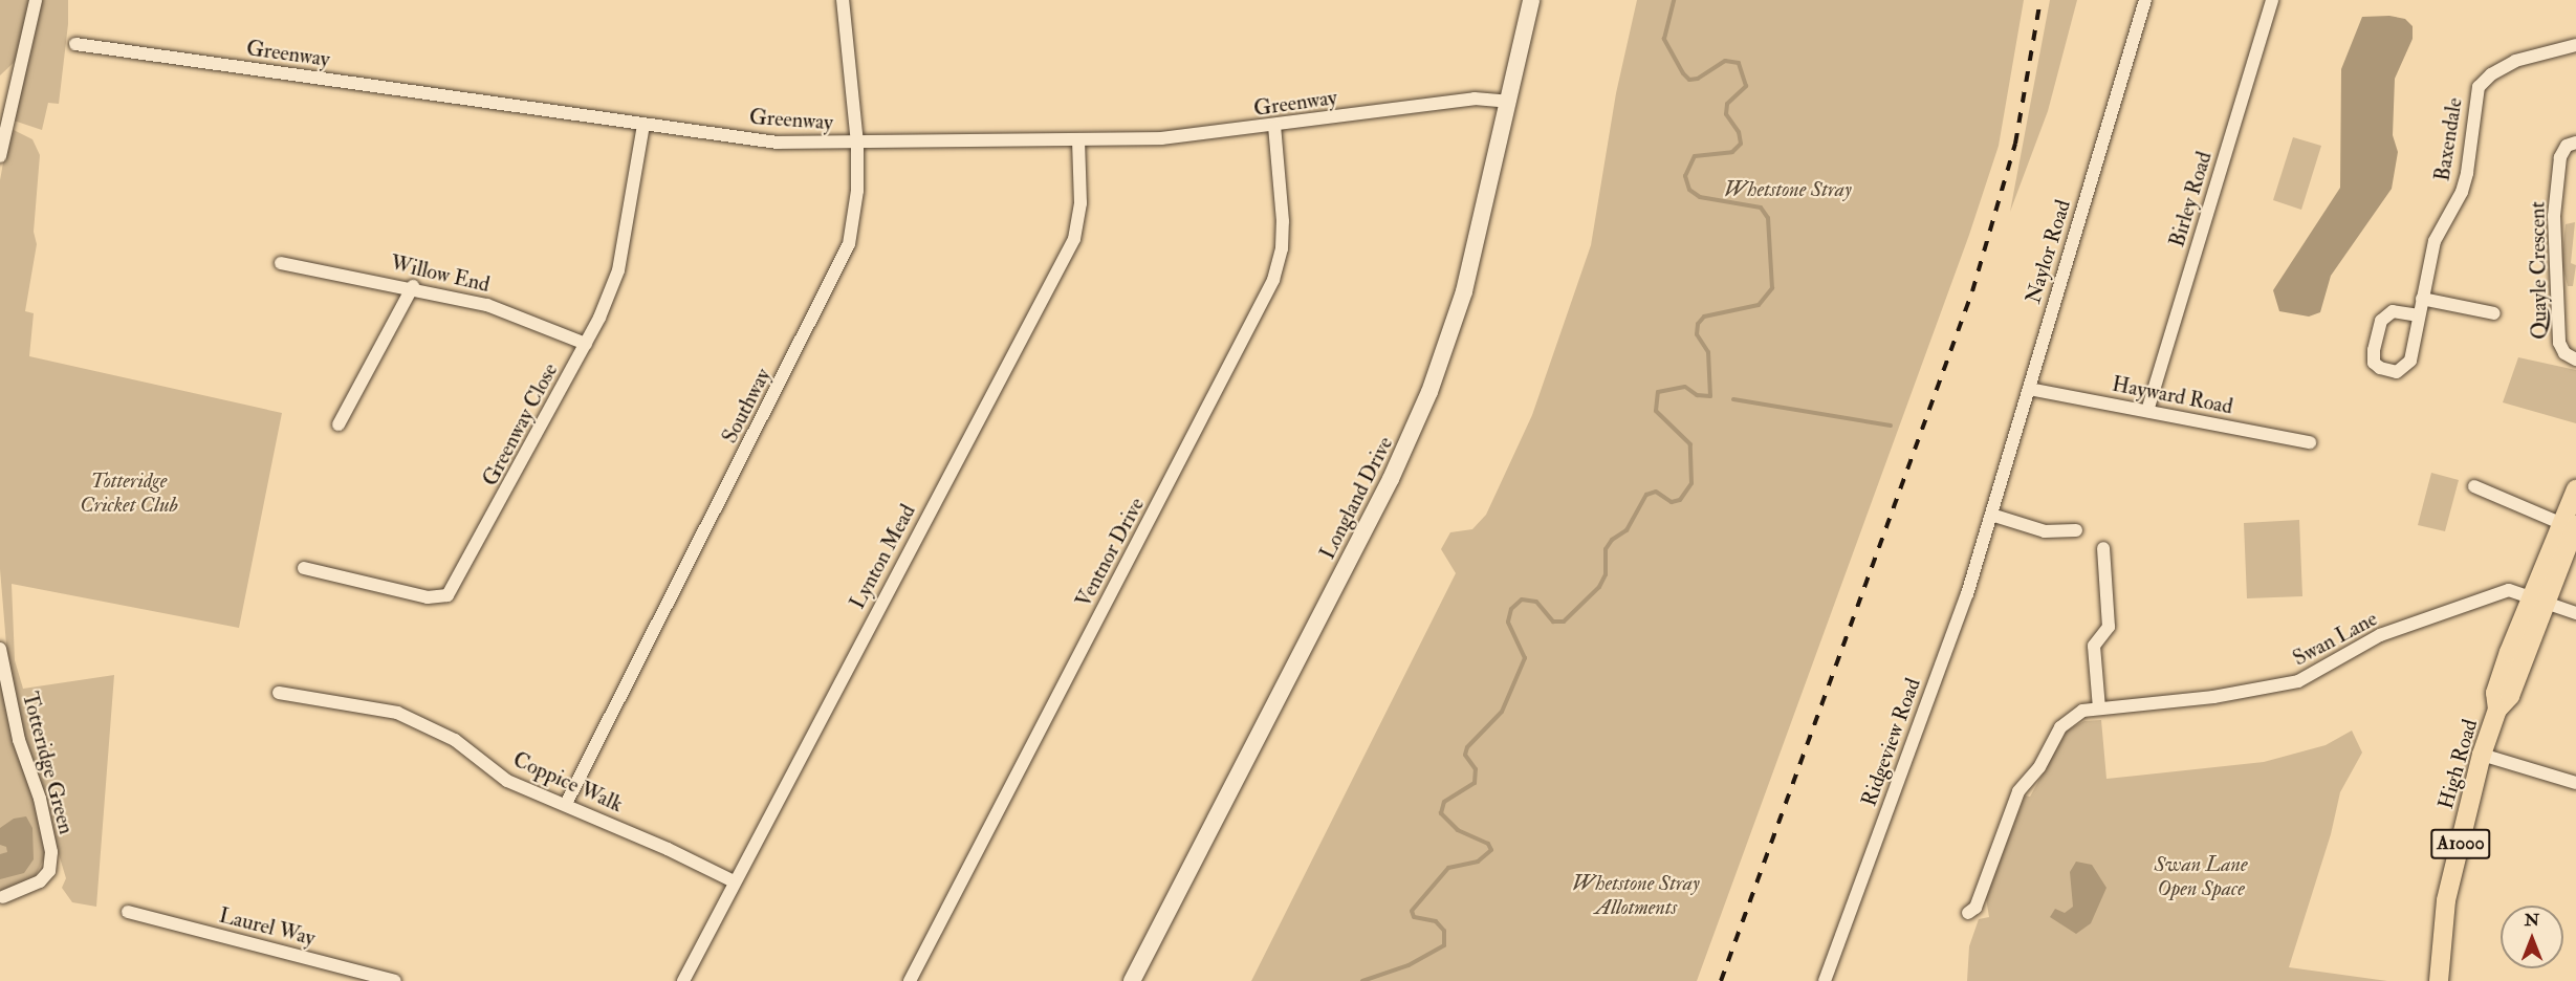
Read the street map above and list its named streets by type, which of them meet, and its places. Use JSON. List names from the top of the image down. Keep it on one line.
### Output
{"streets":{"main road":["High Road","A1000"],"street":["Greenway","Baxendale","Birley Road","Naylor Road","Quayle Crescent","Willow End","Hayward Road","Southway","Greenway Close","Longland Drive","Ventnor Drive","Lynton Mead","Swan Lane","Ridgeview Road","Totteridge Green","Coppice Walk","Laurel Way"]},"crossings":[["Greenway","Southway"],["Greenway","Greenway Close"],["Greenway","Longland Drive"],["Greenway","Ventnor Drive"],["Greenway","Lynton Mead"],["Birley Road","Hayward Road"],["Naylor Road","Hayward Road"],["Naylor Road","Ridgeview Road"],["Willow End","Greenway Close"],["Southway","Coppice Walk"],["Lynton Mead","Coppice Walk"],["Swan Lane","High Road"]],"parks":["Whetstone Stray","Totteridge Cricket Club","Swan Lane Open Space","Whetstone Stray Allotments"],"north":"top"}
